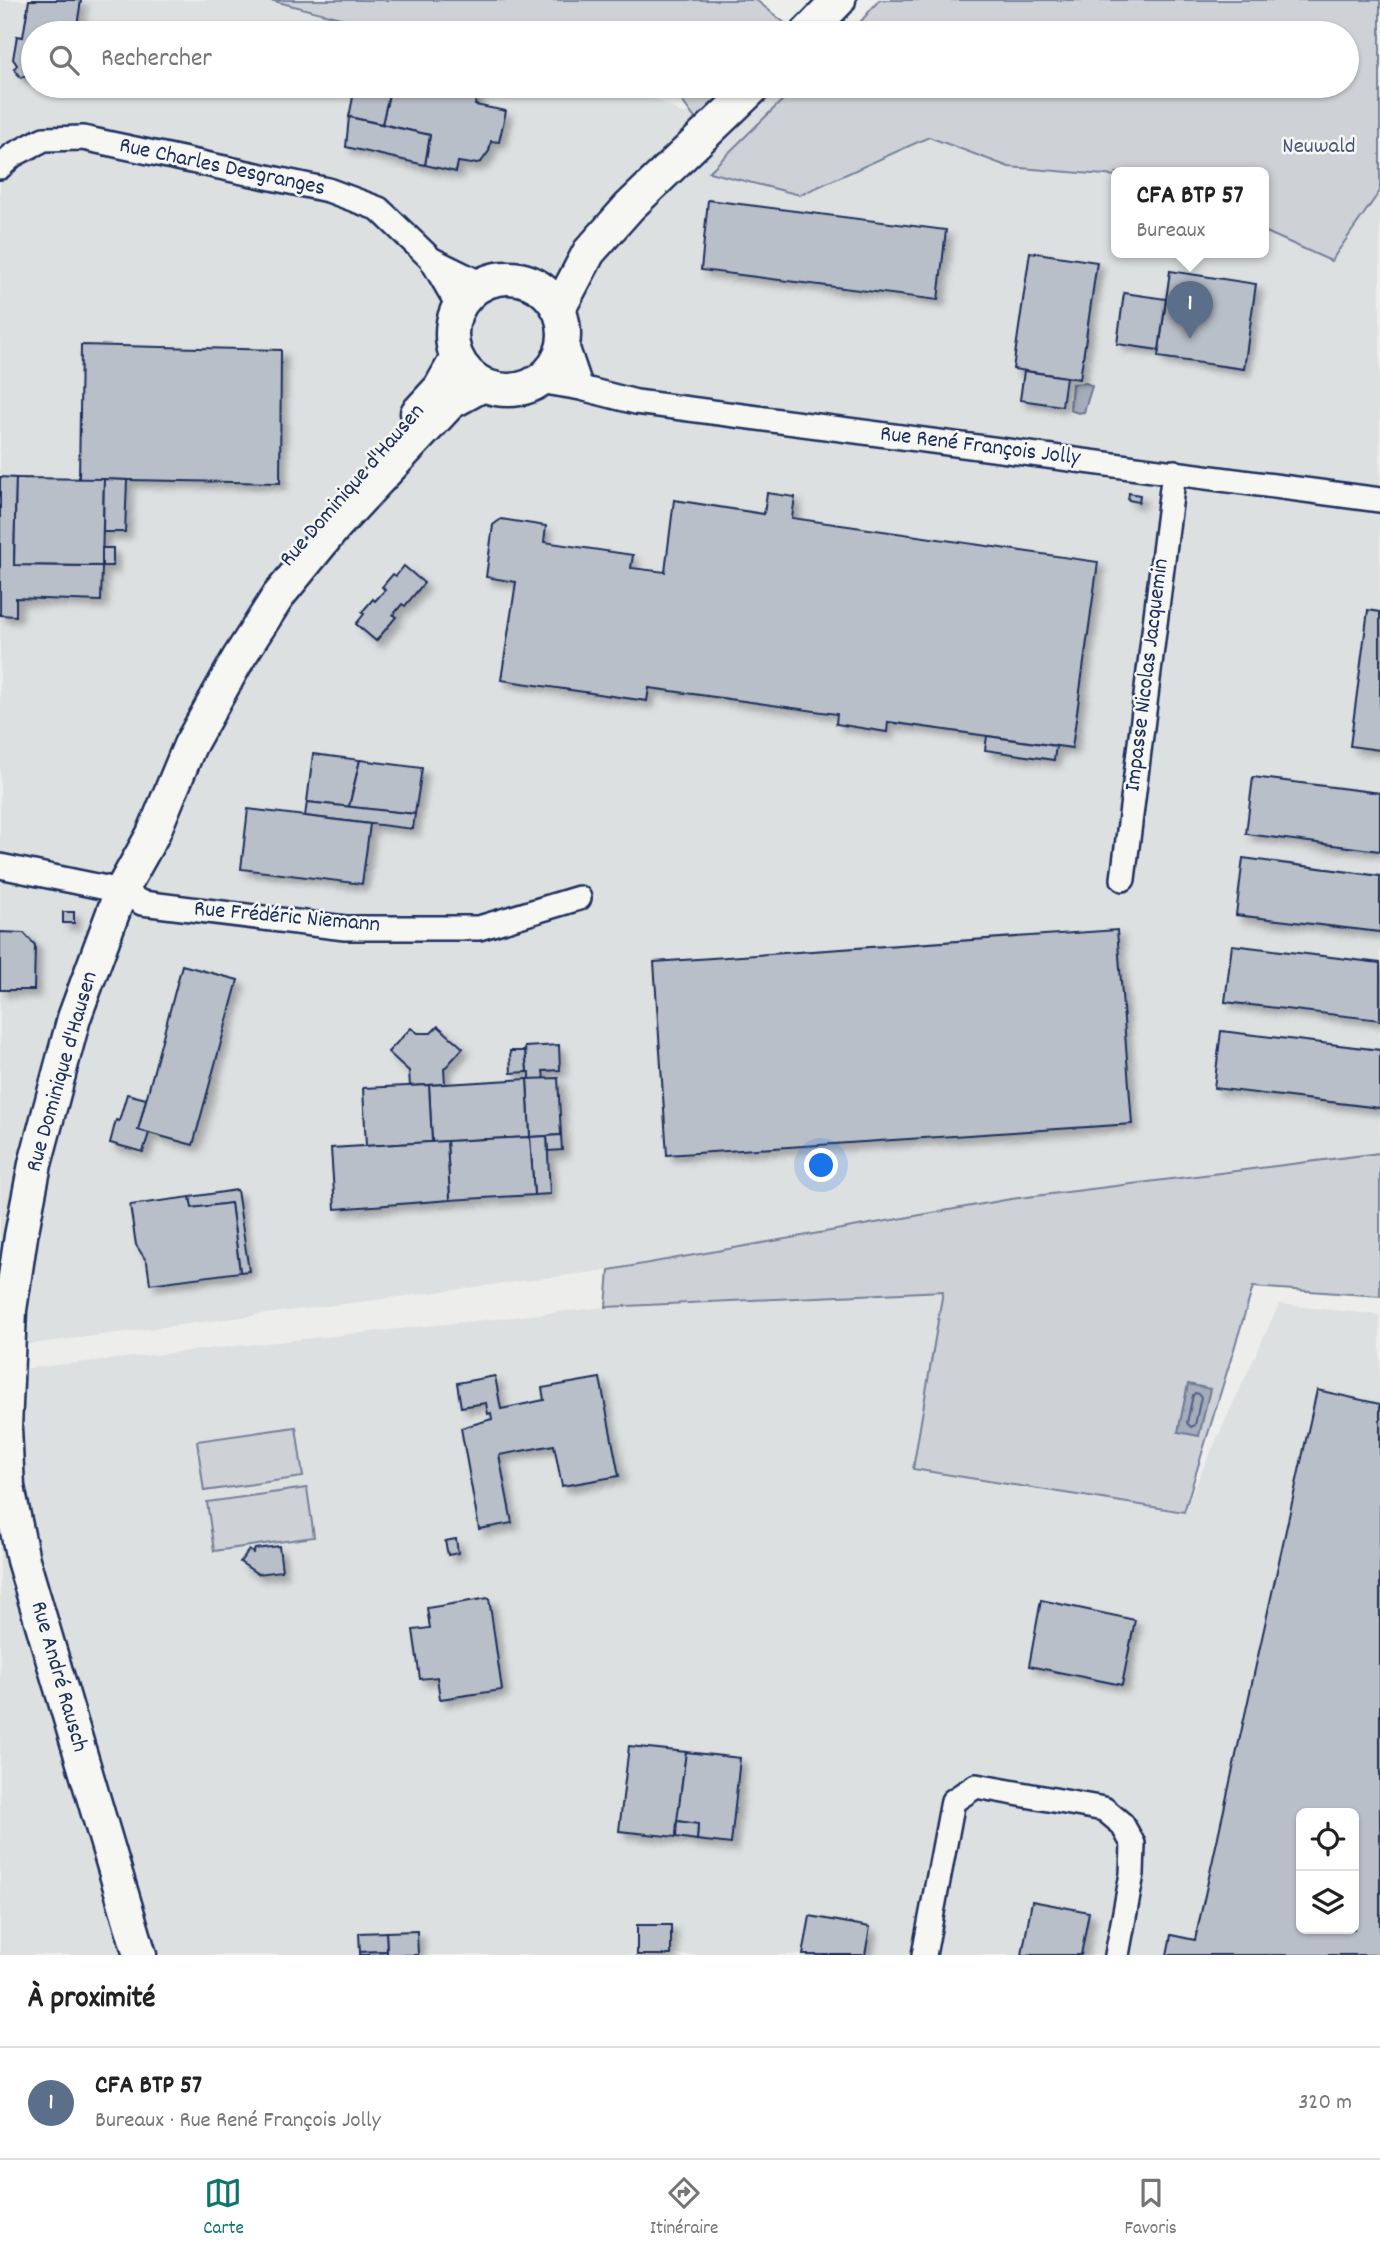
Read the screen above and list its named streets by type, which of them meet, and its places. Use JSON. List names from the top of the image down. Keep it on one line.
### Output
{"streets":{"street":["Rue Charles Desgranges","Rue René François Jolly","Rue Dominique d'Hausen","Impasse Nicolas Jacquemin","Rue Frédéric Niemann","Rue André Rausch"]},"crossings":[["Rue Charles Desgranges","Rue René François Jolly"],["Rue Charles Desgranges","Rue Dominique d'Hausen"],["Rue René François Jolly","Rue Dominique d'Hausen"],["Rue René François Jolly","Impasse Nicolas Jacquemin"],["Rue Dominique d'Hausen","Rue Frédéric Niemann"],["Rue Dominique d'Hausen","Rue André Rausch"]],"parks":["Neuwald"],"page":{"search":"Rechercher","popup":["CFA BTP 57","Bureaux"],"pins":"1","heading":"À proximité","list":[{"mark":"1","name":"CFA BTP 57","note":"Bureaux · Rue René François Jolly","value":"320 m"}],"nav":["Carte","Itinéraire","Favoris"]}}
